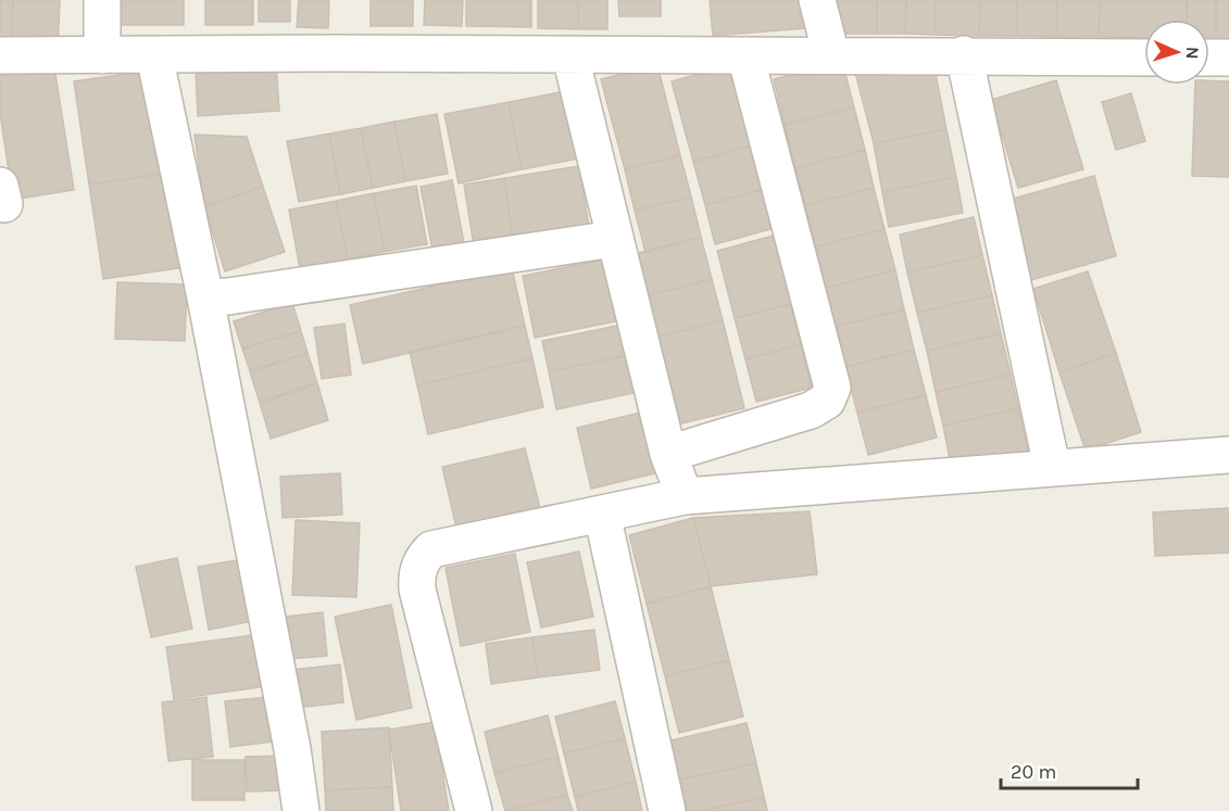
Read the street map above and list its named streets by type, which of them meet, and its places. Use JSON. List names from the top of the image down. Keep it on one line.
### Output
{"scale_bar":"20 m","north":"right"}
